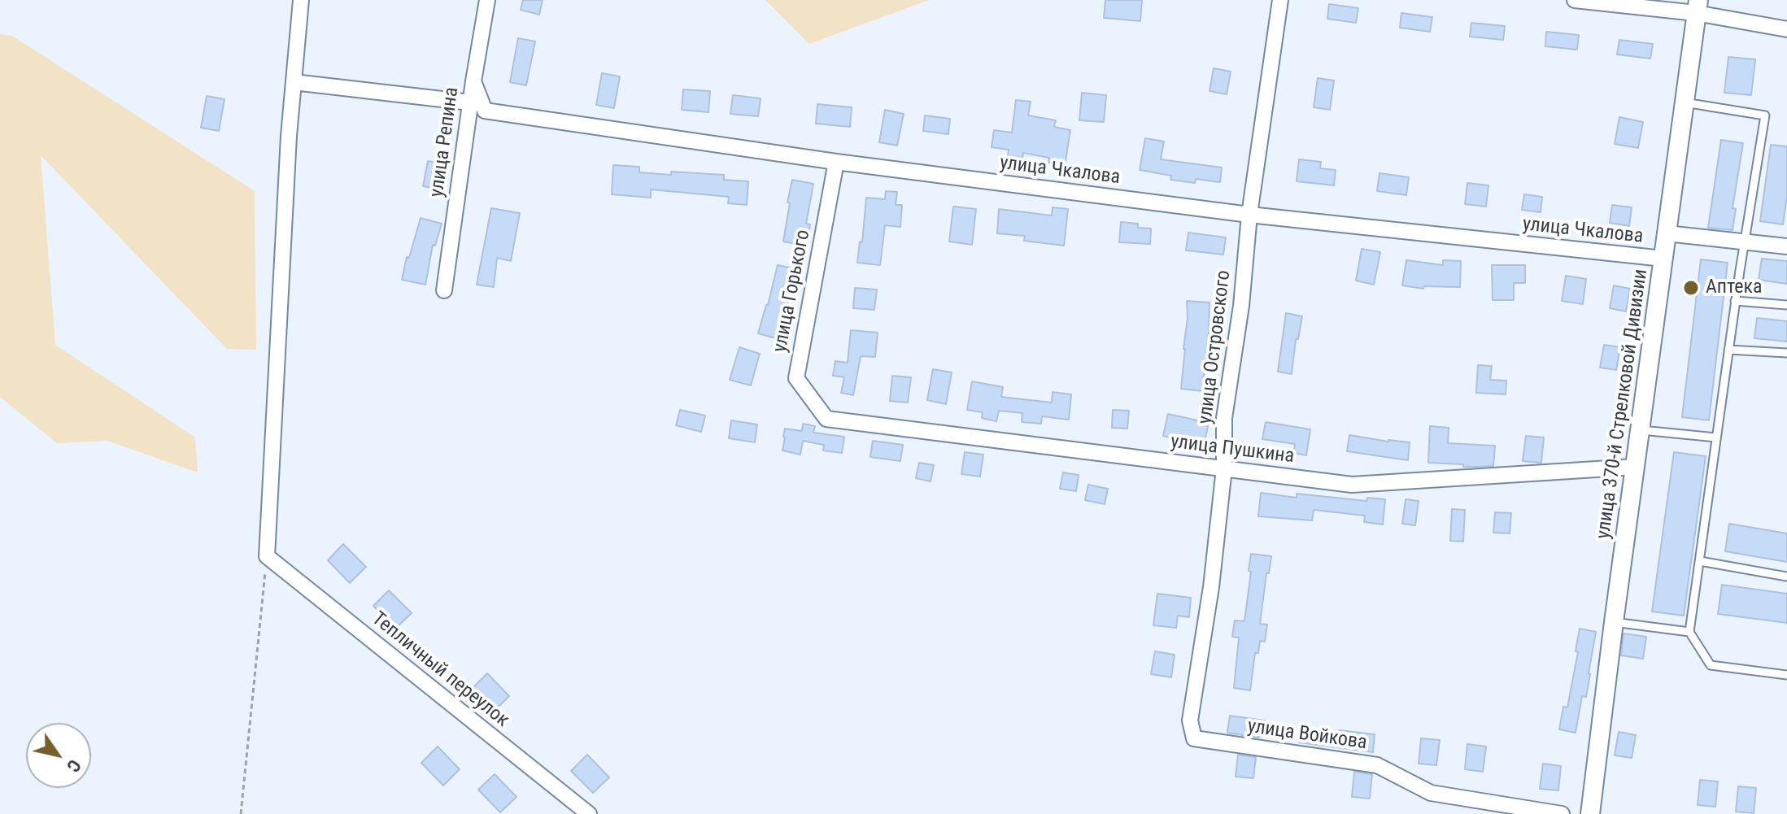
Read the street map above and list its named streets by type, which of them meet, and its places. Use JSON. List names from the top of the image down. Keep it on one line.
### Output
{"streets":{"street":["улица Репина","улица Чкалова","улица Горького","улица Островского","улица 370-й Стрелковой Дивизии","улица Пушкина","Тепличный переулок","улица Войкова"]},"crossings":[["улица Репина","улица Чкалова"],["улица Чкалова","улица Горького"],["улица Чкалова","улица Островского"],["улица Чкалова","улица 370-й Стрелковой Дивизии"],["улица Горького","улица Пушкина"],["улица Островского","улица Пушкина"],["улица Островского","улица Войкова"],["улица 370-й Стрелковой Дивизии","улица Пушкина"]],"places":["Аптека"],"north":"bottom right"}
